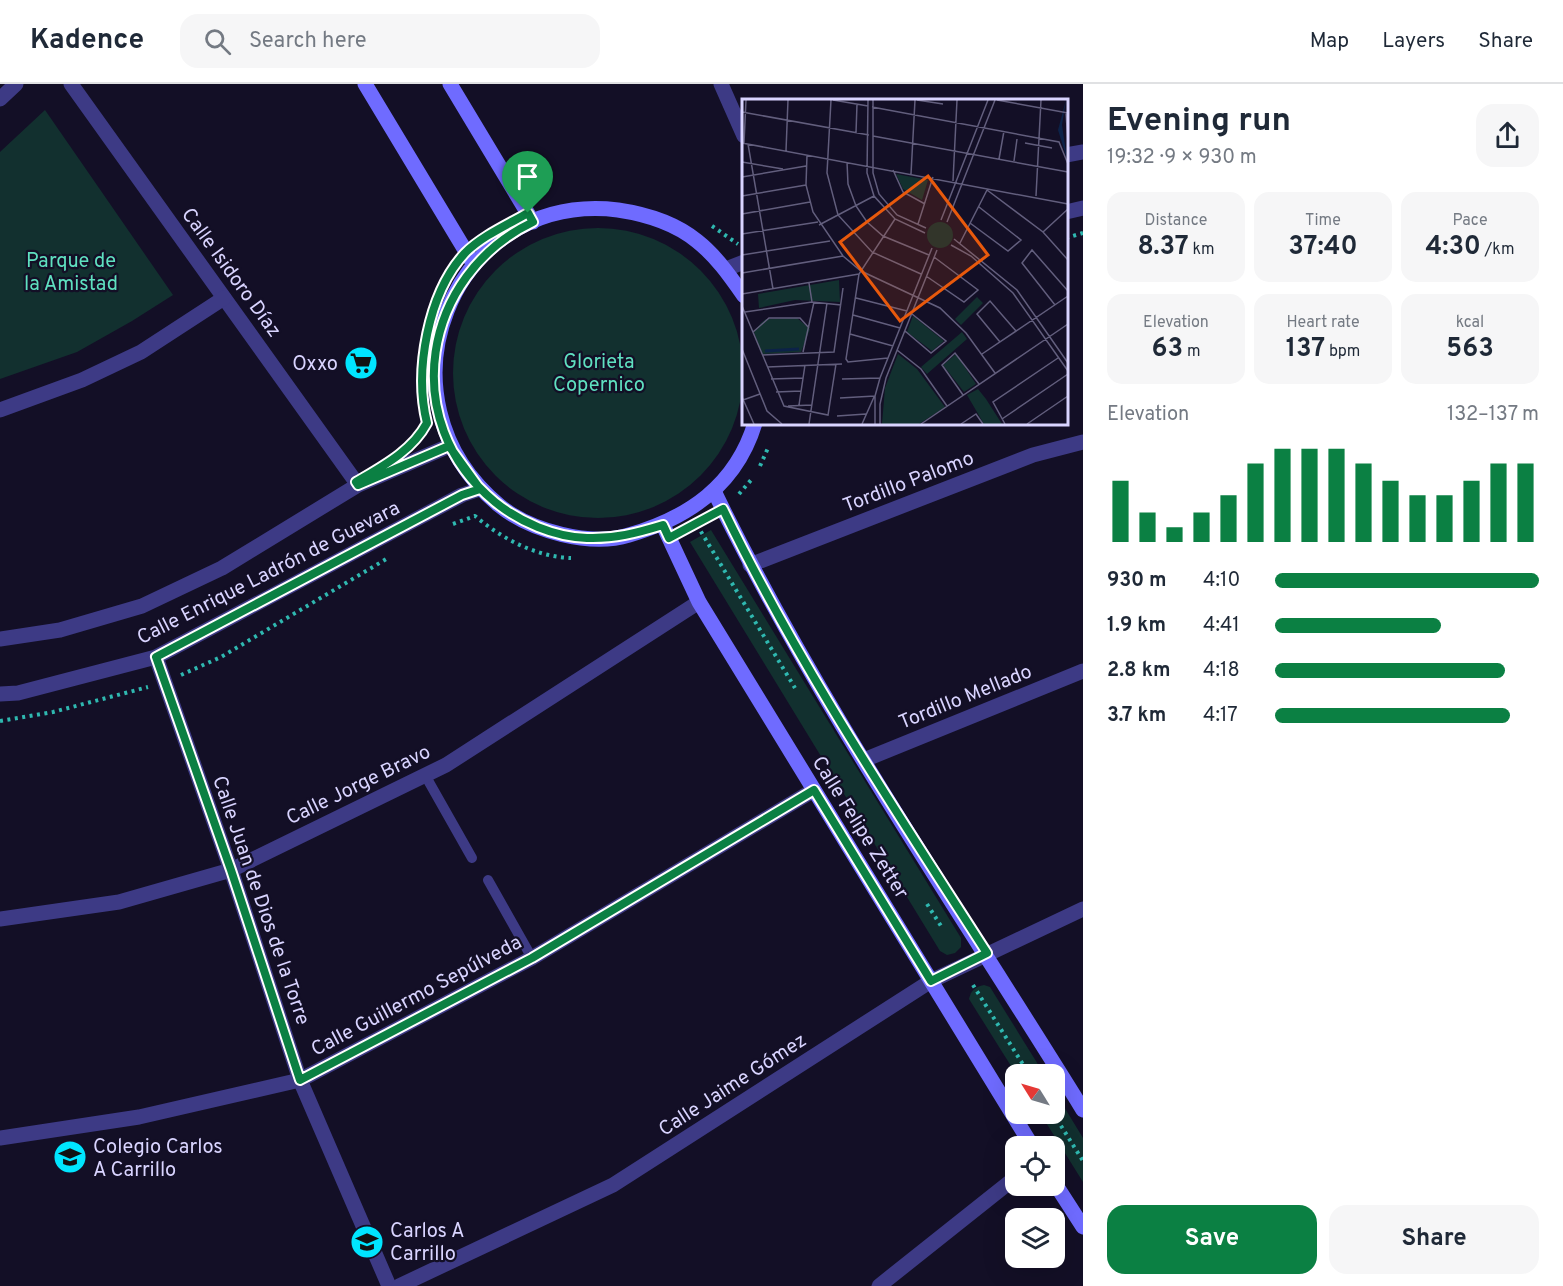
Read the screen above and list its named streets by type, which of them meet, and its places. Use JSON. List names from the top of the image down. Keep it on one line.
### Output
{"streets":{"main road":["Calle Felipe Zetter"],"street":["Calle Isidoro Díaz","Tordillo Palomo","Calle Enrique Ladrón de Guevara","Tordillo Mellado","Calle Jorge Bravo","Calle Juan de Dios de la Torre","Calle Guillermo Sepúlveda","Calle Jaime Gómez"]},"crossings":[["Calle Isidoro Díaz","Calle Enrique Ladrón de Guevara"],["Tordillo Palomo","Calle Felipe Zetter"],["Calle Enrique Ladrón de Guevara","Calle Juan de Dios de la Torre"],["Tordillo Mellado","Calle Felipe Zetter"],["Calle Jorge Bravo","Calle Felipe Zetter"],["Calle Jorge Bravo","Calle Juan de Dios de la Torre"],["Calle Felipe Zetter","Calle Guillermo Sepúlveda"],["Calle Felipe Zetter","Calle Jaime Gómez"],["Calle Juan de Dios de la Torre","Calle Guillermo Sepúlveda"]],"parks":["Parque de la Amistad","Glorieta Copernico"],"places":{"supermarket":["Oxxo"],"school or university":["Colegio Carlos A Carrillo","Carlos A Carrillo"]},"north":"top left","page":{"header":"Kadence","search":"Search here","nav":["Map","Layers","Share"],"heading":["Evening run","19:32 · 9 × 930 m"],"stats":[["Distance","8.37 km"],["Time","37:40"],["Pace","4:30 /km"],["Elevation","63 m"],["Heart rate","137 bpm"],["kcal","563"]],"chart":["Elevation","132–137 m"],"list":[{"name":"930 m","note":"4:10"},{"name":"1.9 km","note":"4:41"},{"name":"2.8 km","note":"4:18"},{"name":"3.7 km","note":"4:17"}],"buttons":["Save","Share"]}}
